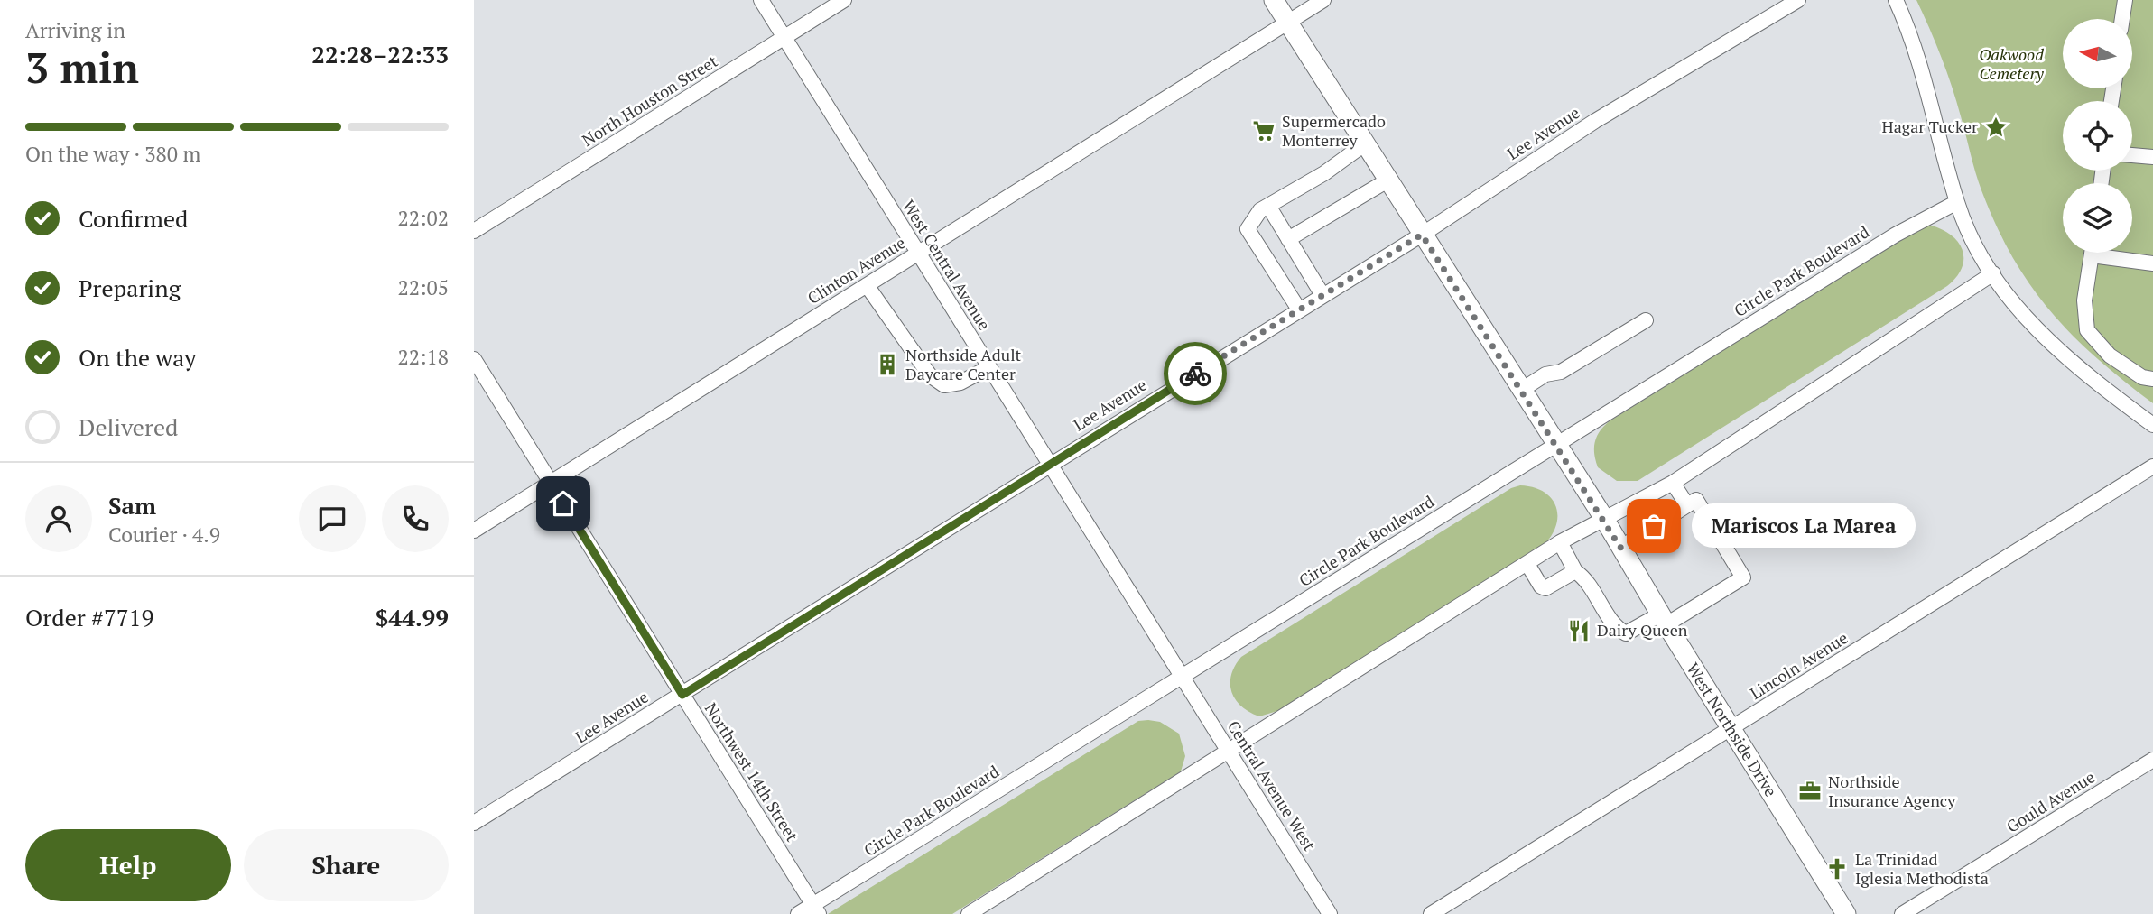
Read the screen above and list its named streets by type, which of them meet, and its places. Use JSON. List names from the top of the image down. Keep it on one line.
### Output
{"streets":{"main road":["West Northside Drive"],"street":["North Houston Street","Lee Avenue","West Central Avenue","Clinton Avenue","Circle Park Boulevard","Lincoln Avenue","Northwest 14th Street","Central Avenue West","Gould Avenue"]},"crossings":[["North Houston Street","West Central Avenue"],["Lee Avenue","West Central Avenue"],["Lee Avenue","West Northside Drive"],["Lee Avenue","Northwest 14th Street"],["West Central Avenue","Clinton Avenue"],["West Central Avenue","Circle Park Boulevard"],["West Central Avenue","Central Avenue West"],["Clinton Avenue","West Northside Drive"],["Clinton Avenue","Northwest 14th Street"],["Circle Park Boulevard","West Northside Drive"],["Circle Park Boulevard","Northwest 14th Street"],["Circle Park Boulevard","Central Avenue West"],["Lincoln Avenue","West Northside Drive"]],"parks":["Oakwood Cemetery"],"places":{"place":["Hagar Tucker"],"supermarket":["Supermercado Monterrey"],"building":["Northside Adult Daycare Center"],"other":["Mariscos La Marea"],"restaurant":["Dairy Queen"],"office":["Northside Insurance Agency"],"church":["La Trinidad Iglesia Methodista"]},"north":"left","page":{"heading":["3 min","Arriving in","22:28–22:33"],"panel":["Sam","Courier · 4.9","Order #7719","$44.99"],"bar":"On the way · 380 m","list":[["Confirmed","22:02"],["Preparing","22:05"],["On the way","22:18"],"Delivered"],"bubble":"Mariscos La Marea","buttons":["Help","Share"]}}
